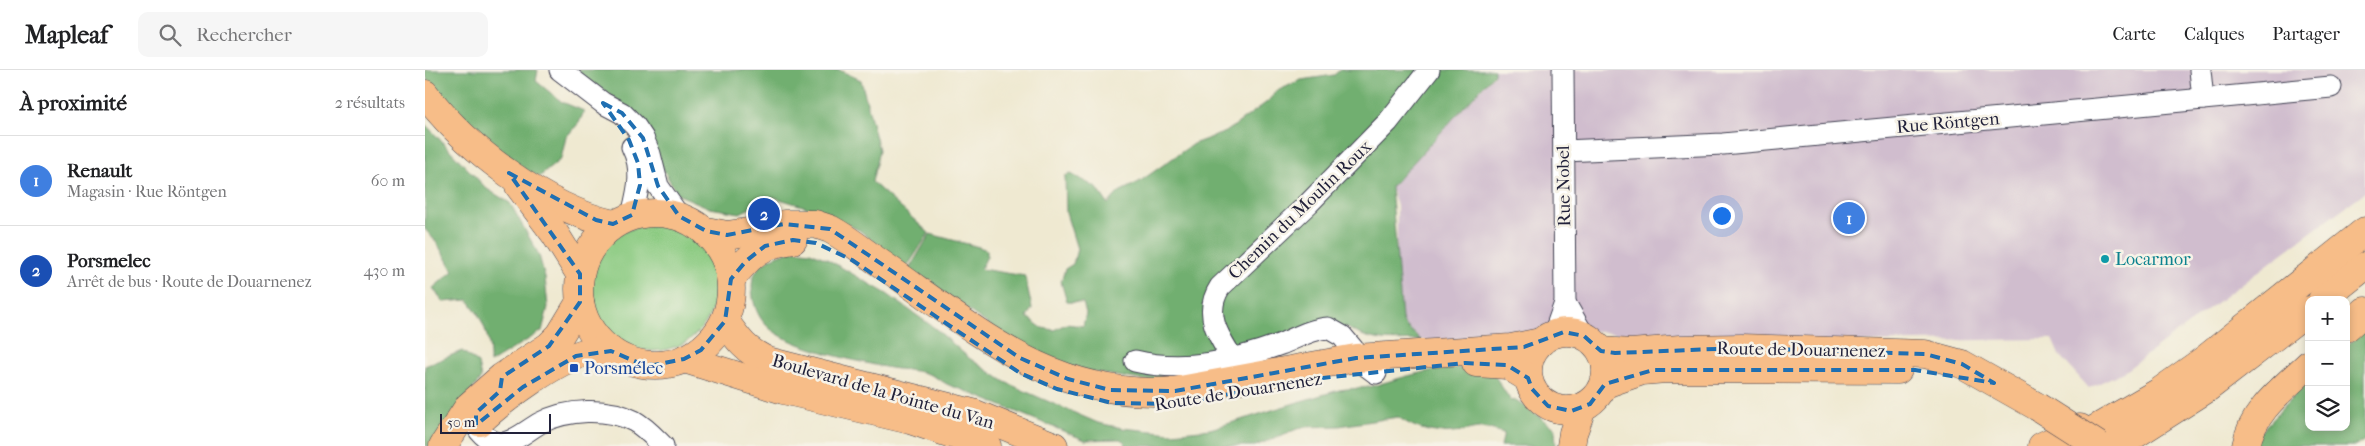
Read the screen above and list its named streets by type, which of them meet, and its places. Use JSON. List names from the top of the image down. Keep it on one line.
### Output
{"streets":{"main road":["Route de Douarnenez","Boulevard de la Pointe du Van"],"street":["Rue Röntgen","Rue Nobel","Chemin du Moulin Roux"]},"crossings":[["Rue Röntgen","Rue Nobel"],["Rue Nobel","Route de Douarnenez"],["Route de Douarnenez","Boulevard de la Pointe du Van"]],"places":{"other":["Locarmor"],"transit":["Porsmélec"]},"scale_bar":"50 m","page":{"header":"Mapleaf","search":"Rechercher","nav":["Carte","Calques","Partager"],"heading":["À proximité","2 résultats"],"list":[{"mark":"1","name":"Renault","note":"Magasin · Rue Röntgen","value":"60 m"},{"mark":"2","name":"Porsmelec","note":"Arrêt de bus · Route de Douarnenez","value":"430 m"}],"pins":["2","1"],"map_buttons":["+","−"],"scale":"50 m"}}
